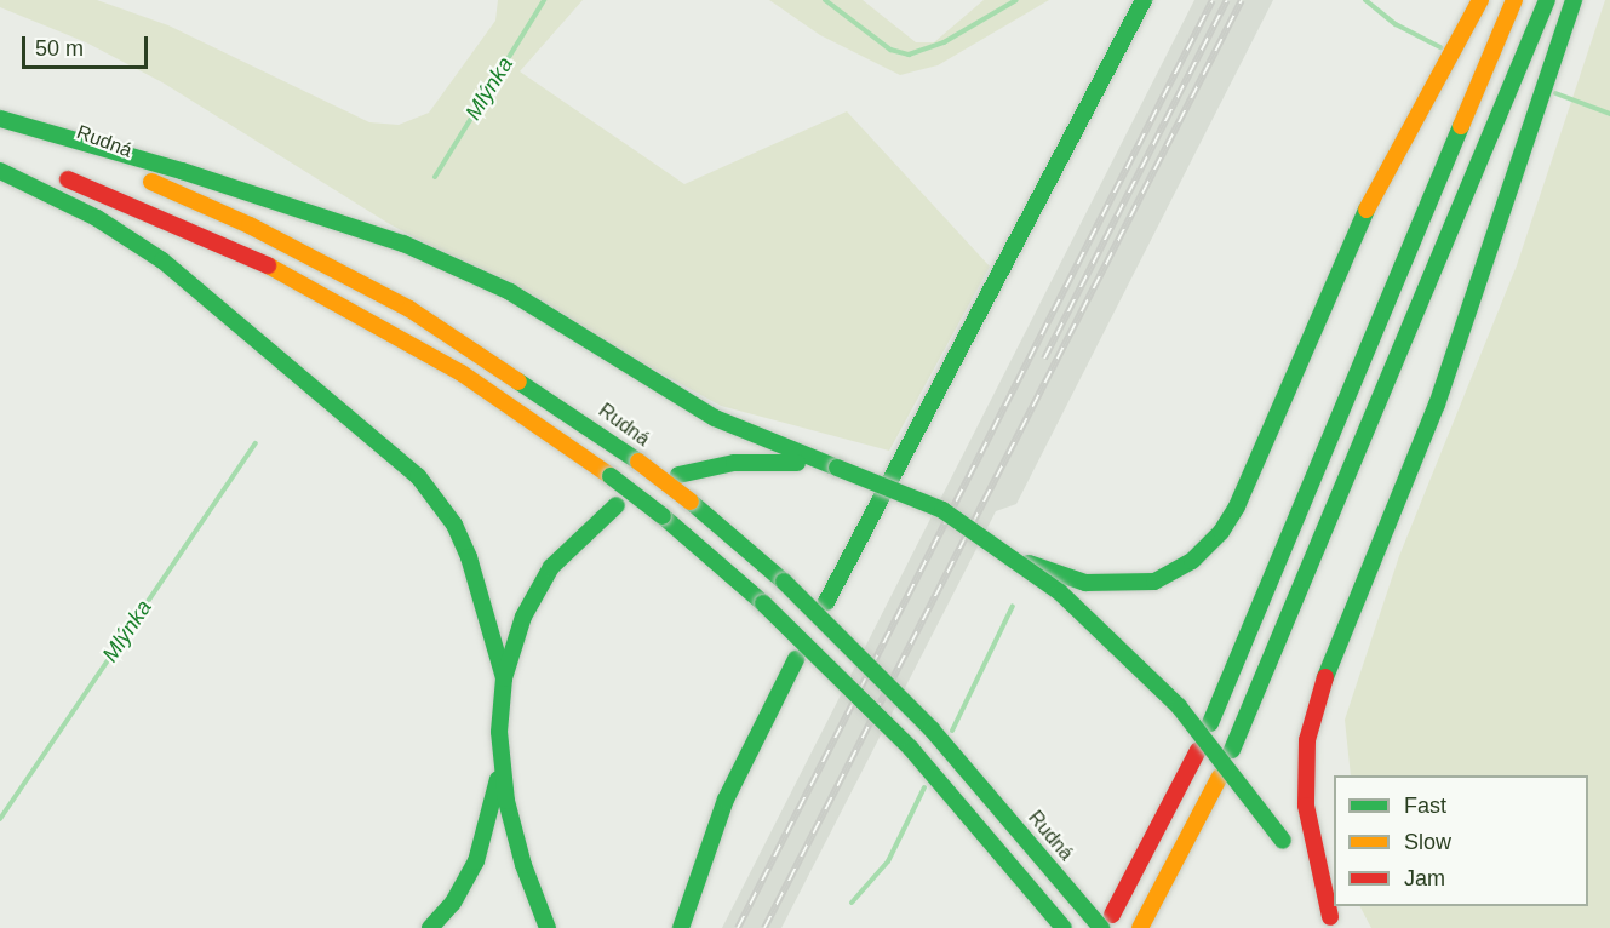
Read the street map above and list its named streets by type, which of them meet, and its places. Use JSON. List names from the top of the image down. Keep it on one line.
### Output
{"streets":{"main road":["Rudná"]},"water":["Mlýnka"],"legend":["Fast","Slow","Jam"],"scale_bar":"50 m"}
